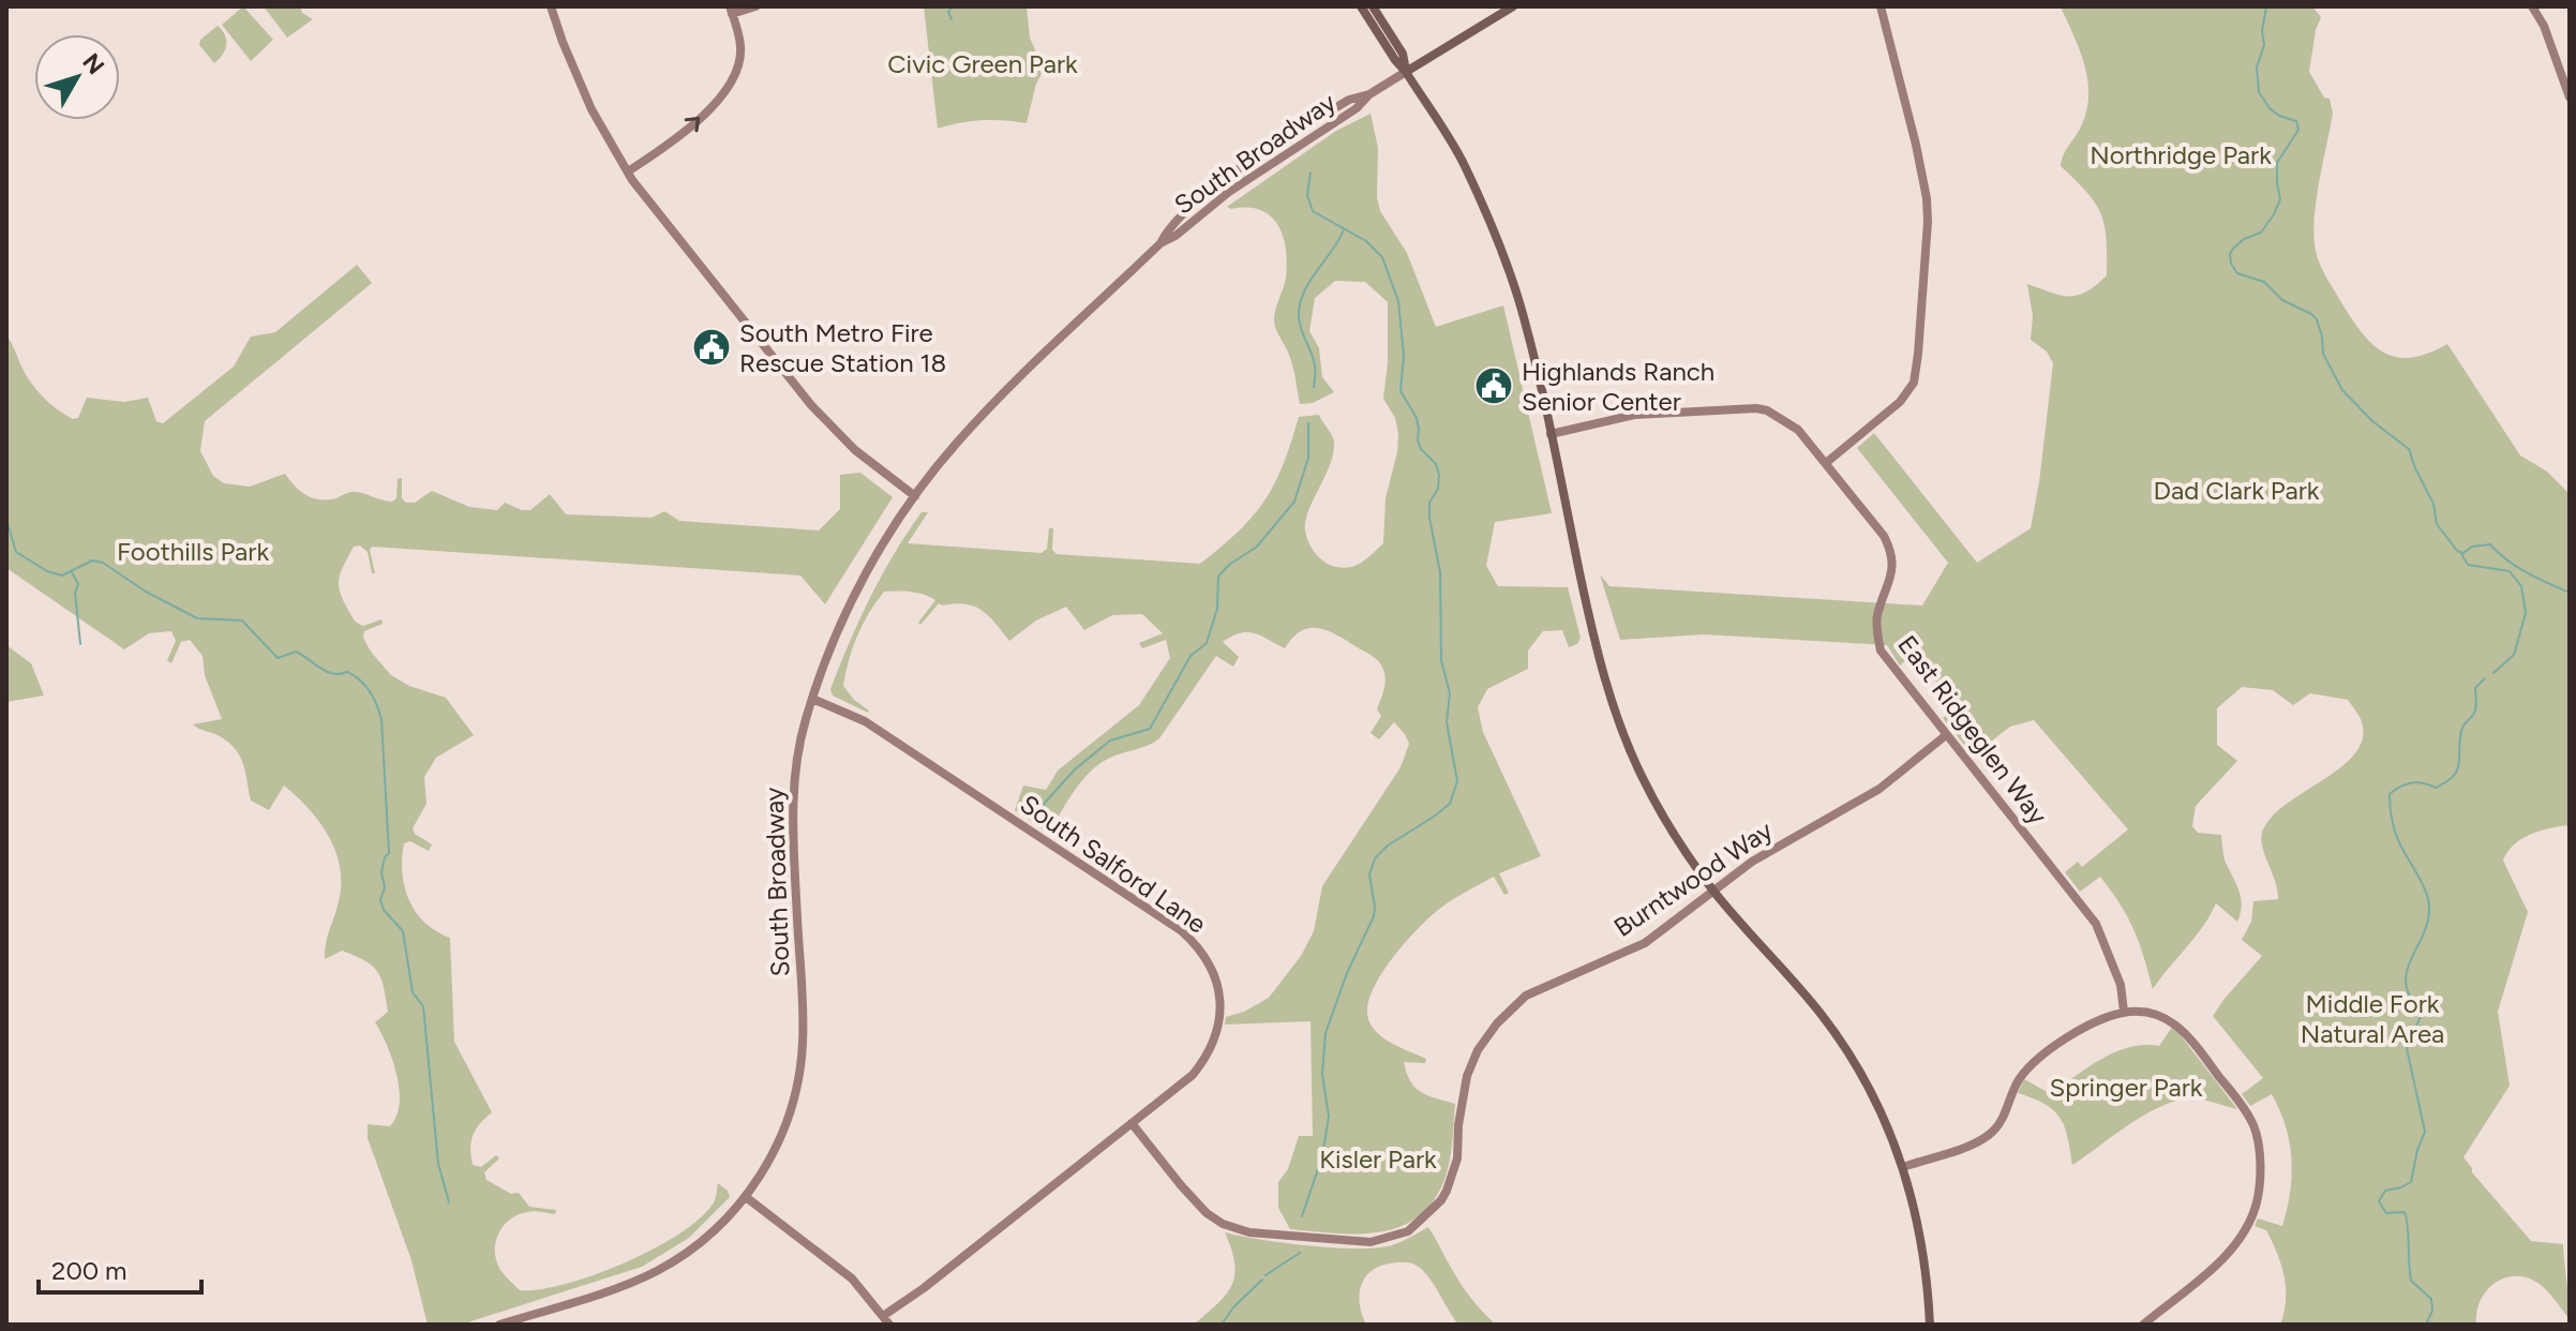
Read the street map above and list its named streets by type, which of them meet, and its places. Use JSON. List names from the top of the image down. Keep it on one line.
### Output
{"streets":{"main road":["South Broadway"],"street":["East Ridgeglen Way","South Salford Lane","Burntwood Way"]},"crossings":[["South Broadway","South Salford Lane"],["East Ridgeglen Way","Burntwood Way"],["South Salford Lane","Burntwood Way"]],"parks":["Civic Green Park","Northridge Park","Dad Clark Park","Foothills Park","Middle Fork Natural Area","Springer Park","Kisler Park"],"places":{"public building":["South Metro Fire Rescue Station 18","Highlands Ranch Senior Center"]},"scale_bar":"200 m","north":"top right"}
